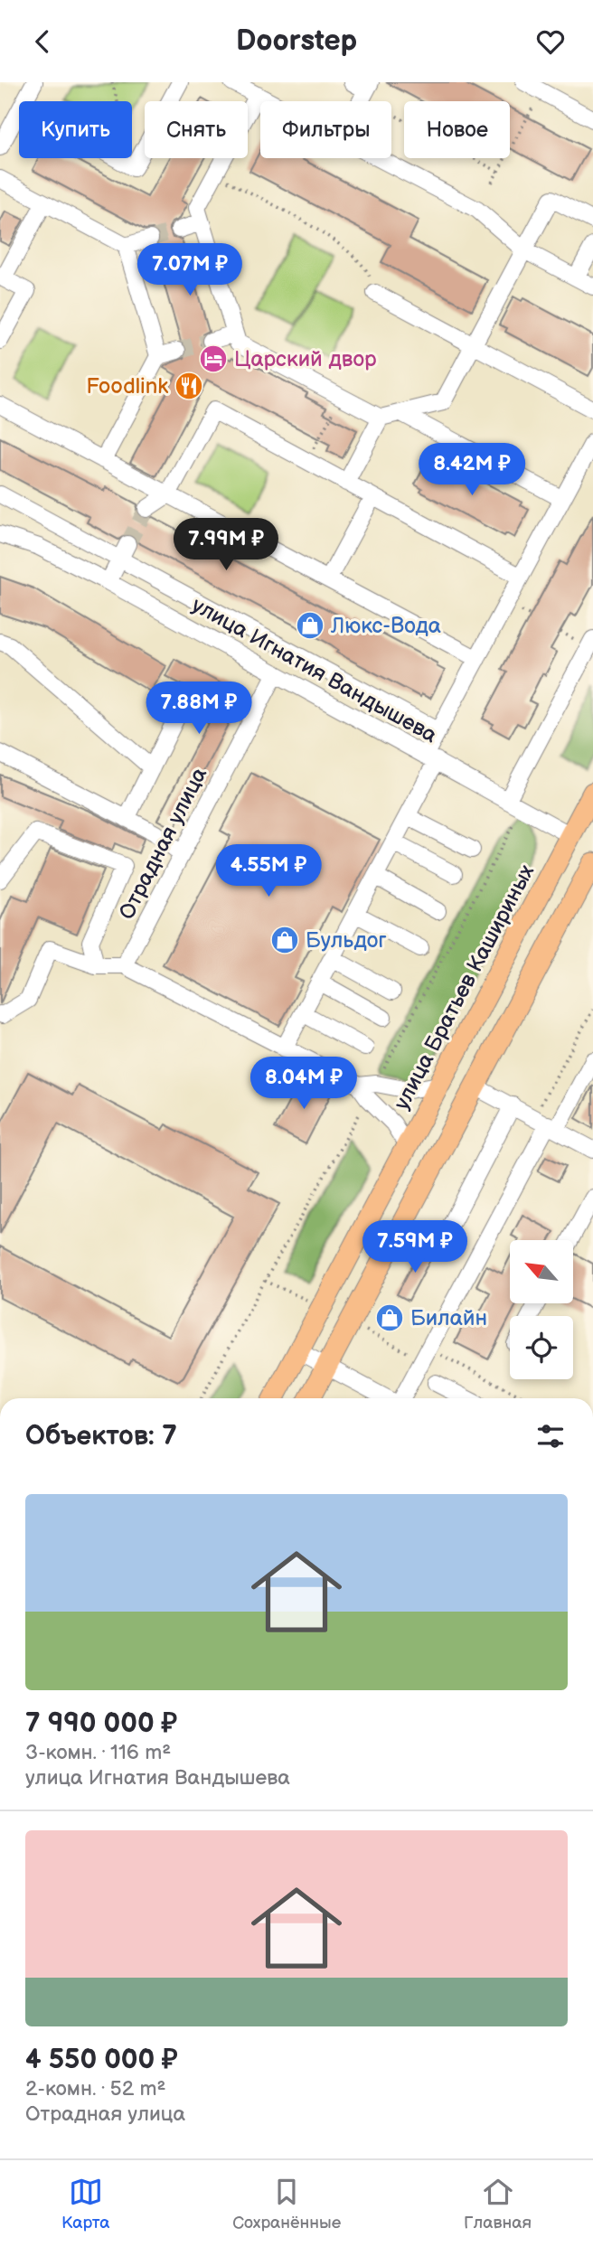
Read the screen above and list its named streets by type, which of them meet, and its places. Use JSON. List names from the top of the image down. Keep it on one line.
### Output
{"streets":{"main road":["улица Братьев Кашириных"],"street":["улица Игнатия Вандышева","Отрадная улица"]},"crossings":[["улица Игнатия Вандышева","Отрадная улица"],["улица Игнатия Вандышева","улица Братьев Кашириных"]],"places":{"hotel":["Царский двор"],"restaurant":["Foodlink"],"shop":["Люкс-Вода","Бульдог","Билайн"]},"north":"top left","page":{"header":"Doorstep","chip":["Купить","Снять","Фильтры","Новое"],"price":["7.07M ₽","8.42M ₽","7.99M ₽","7.88M ₽","4.55M ₽","8.04M ₽","7.59M ₽"],"heading":"Объектов: 7","list":[{"name":"7 990 000 ₽","note":"3-комн. · 116 m² · улица Игнатия Вандышева"},{"name":"4 550 000 ₽","note":"2-комн. · 52 m² · Отрадная улица"}],"tabs":["Карта","Сохранённые","Главная"]}}
